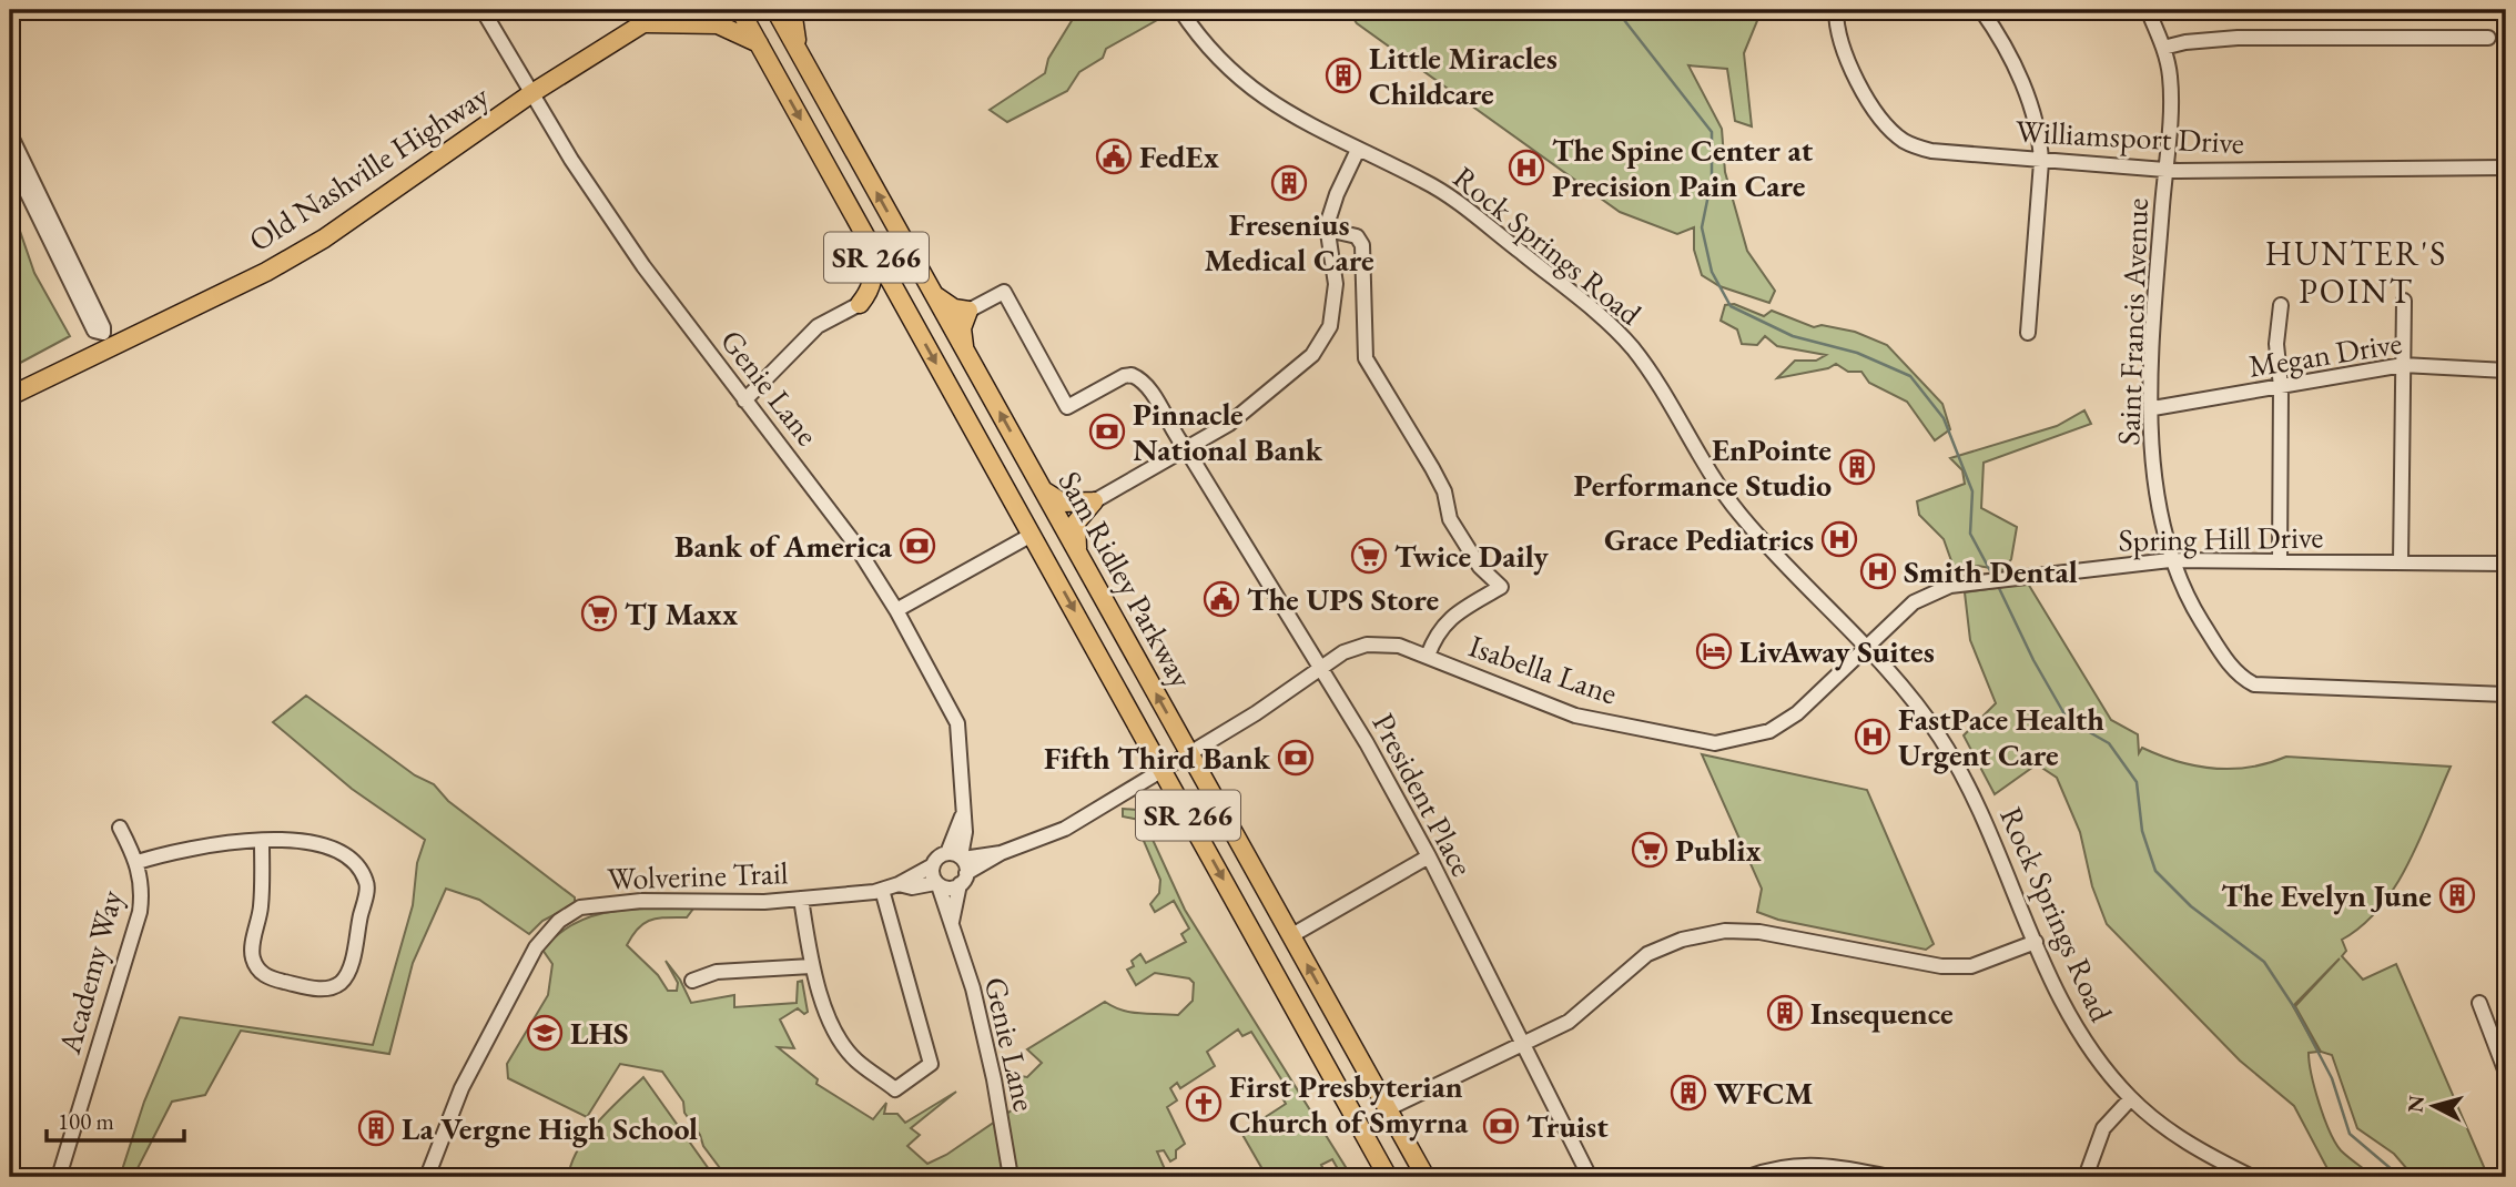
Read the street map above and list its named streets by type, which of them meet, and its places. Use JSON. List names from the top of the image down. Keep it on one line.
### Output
{"streets":{"main road":["Old Nashville Highway","SR 266","Sam Ridley Parkway"],"street":["Williamsport Drive","Rock Springs Road","Saint Francis Avenue","Megan Drive","Genie Lane","Spring Hill Drive","Isabella Lane","President Place","Wolverine Trail","Academy Way"]},"crossings":[["Williamsport Drive","Saint Francis Avenue"],["Old Nashville Highway","Genie Lane"],["Rock Springs Road","Spring Hill Drive"],["Rock Springs Road","Isabella Lane"],["Saint Francis Avenue","Megan Drive"],["Saint Francis Avenue","Spring Hill Drive"],["Genie Lane","Wolverine Trail"],["Spring Hill Drive","Isabella Lane"],["Sam Ridley Parkway","Isabella Lane"],["Isabella Lane","President Place"]],"districts":["HUNTER'S POINT"],"places":{"building":["Little Miracles Childcare","Fresenius Medical Care","EnPointe Performance Studio","The Evelyn June","Insequence","WFCM","La Vergne High School"],"public building":["FedEx","The UPS Store"],"hospital":["The Spine Center at Precision Pain Care","Grace Pediatrics","Smith Dental","FastPace Health Urgent Care"],"bank":["Pinnacle National Bank","Bank of America","Fifth Third Bank","Truist"],"supermarket":["Twice Daily","TJ Maxx","Publix"],"hotel":["LivAway Suites"],"school or university":["LHS"],"church":["First Presbyterian Church of Smyrna"]},"scale_bar":"100 m","north":"left"}
